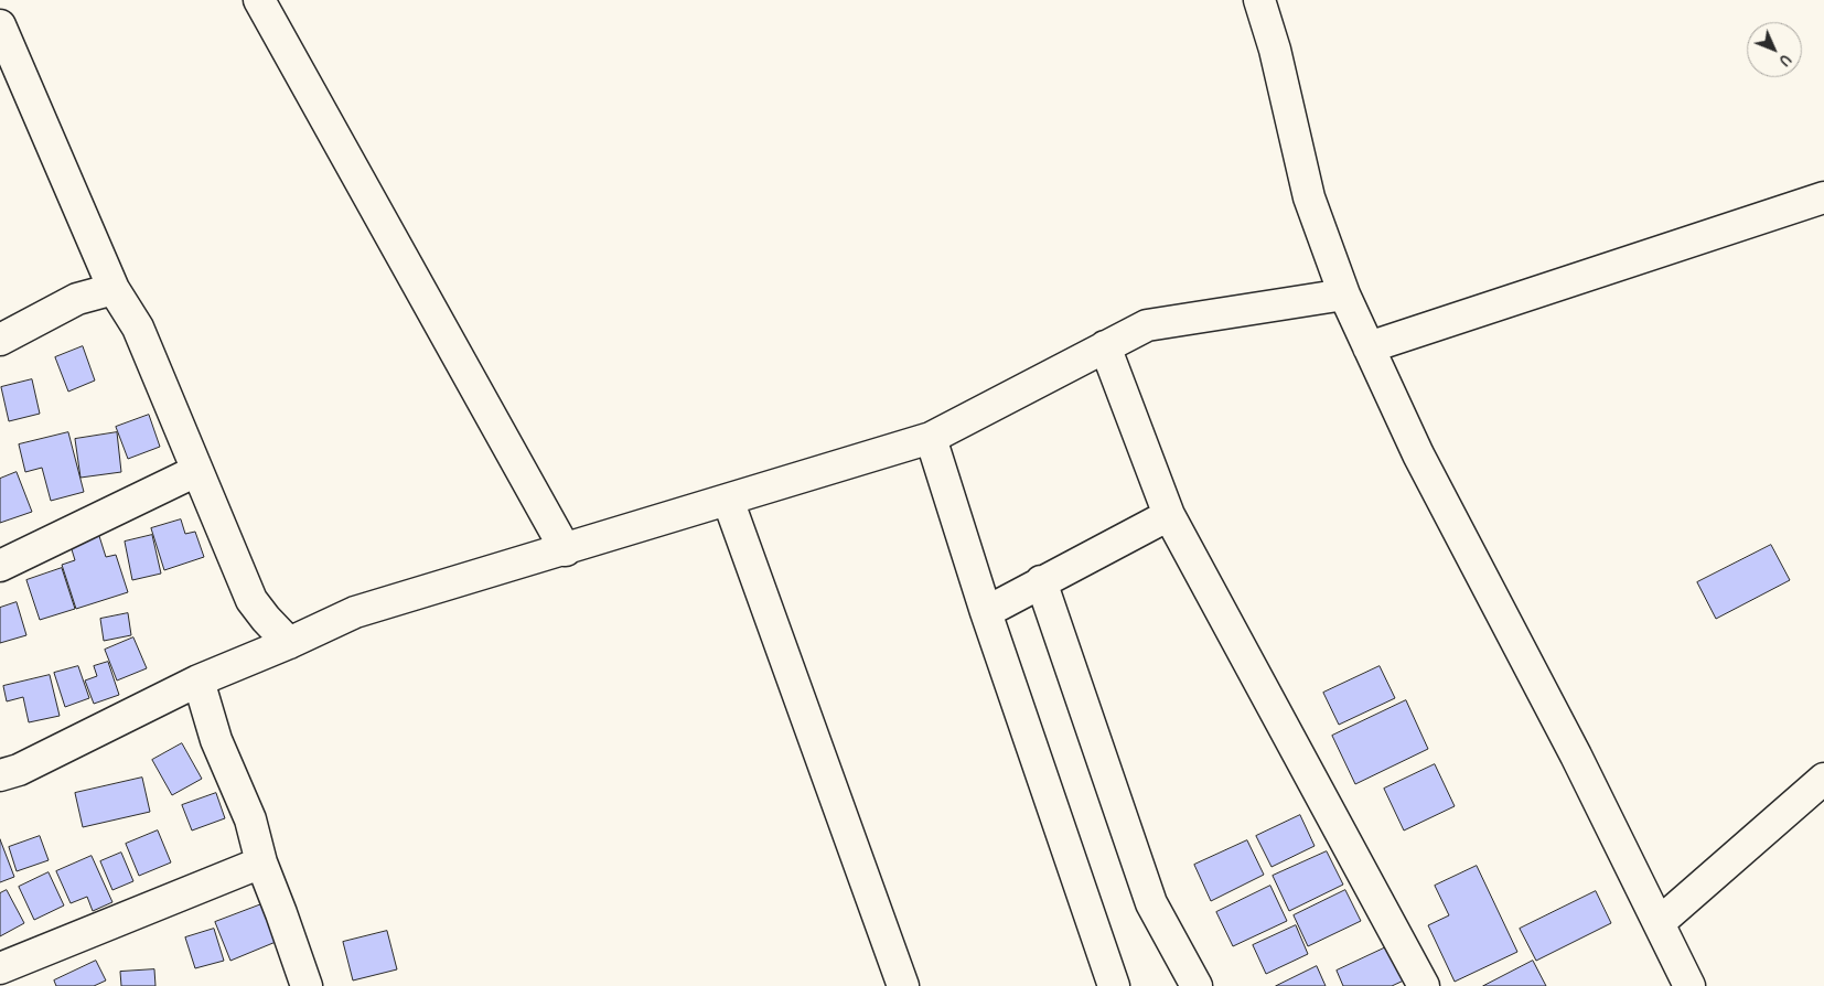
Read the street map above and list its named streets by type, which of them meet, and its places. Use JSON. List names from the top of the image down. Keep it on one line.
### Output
{"north":"bottom right"}
